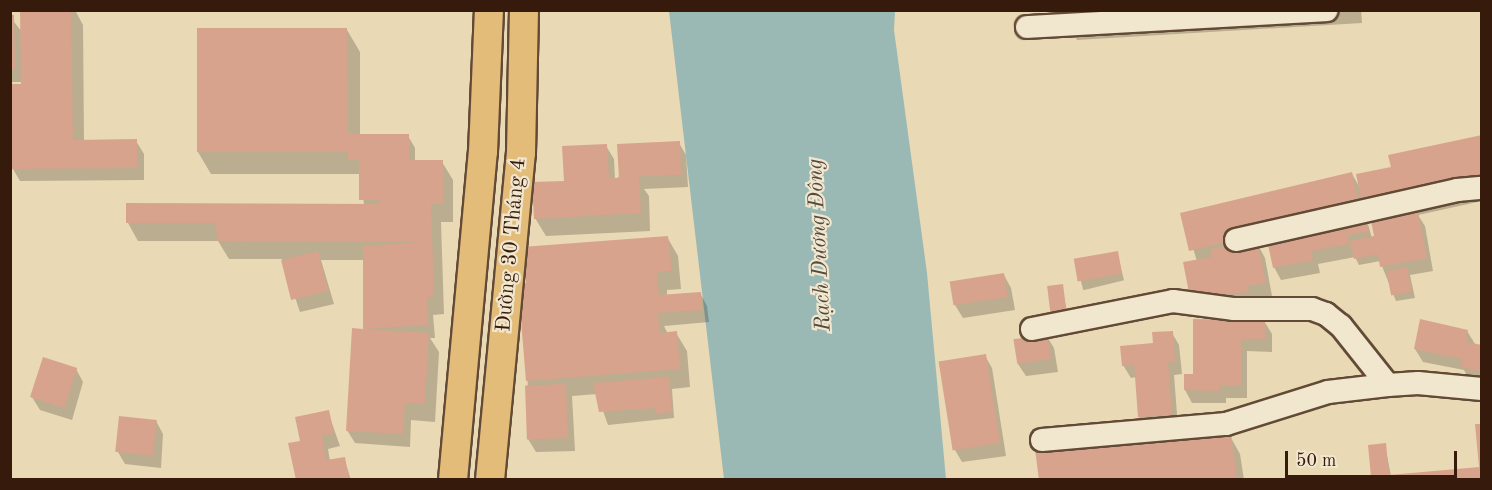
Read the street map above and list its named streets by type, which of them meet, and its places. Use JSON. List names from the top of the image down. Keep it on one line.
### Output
{"streets":{"main road":["Đường 30 Tháng 4"]},"water":["Rạch Dương Đông"],"scale_bar":"50 m"}
